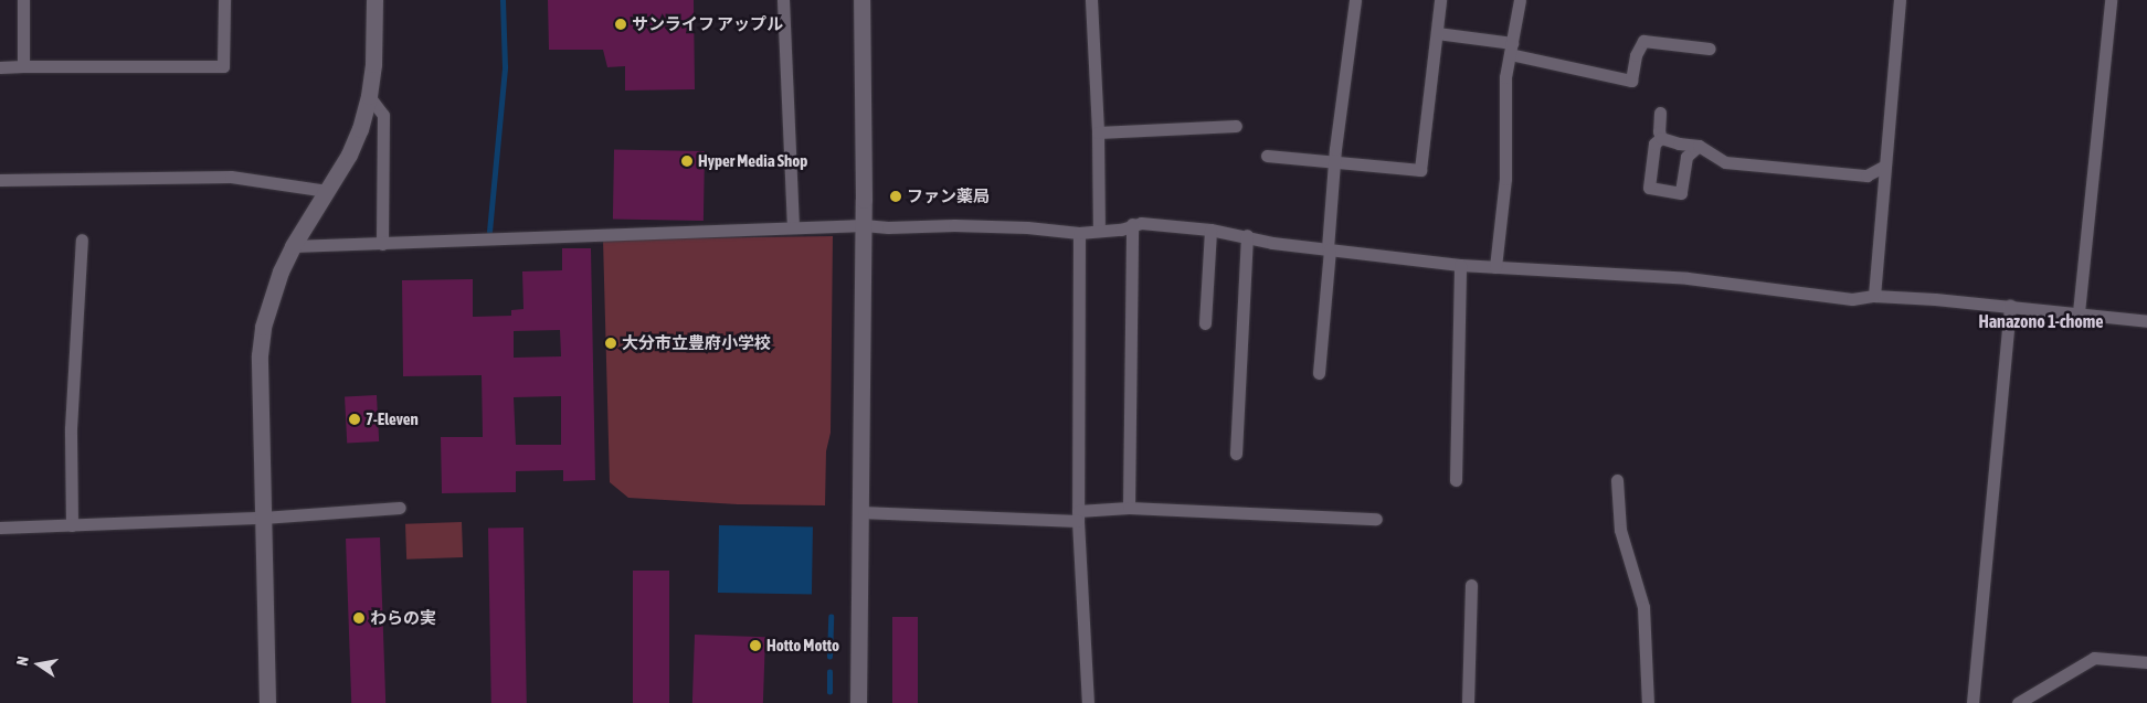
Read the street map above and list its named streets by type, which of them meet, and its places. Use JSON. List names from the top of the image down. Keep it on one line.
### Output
{"districts":["Hanazono 1-chome"],"places":["サンライフ アップル","Hyper Media Shop","ファン薬局","大分市立豊府小学校","7-Eleven","わらの実","Hotto Motto"],"north":"left"}
